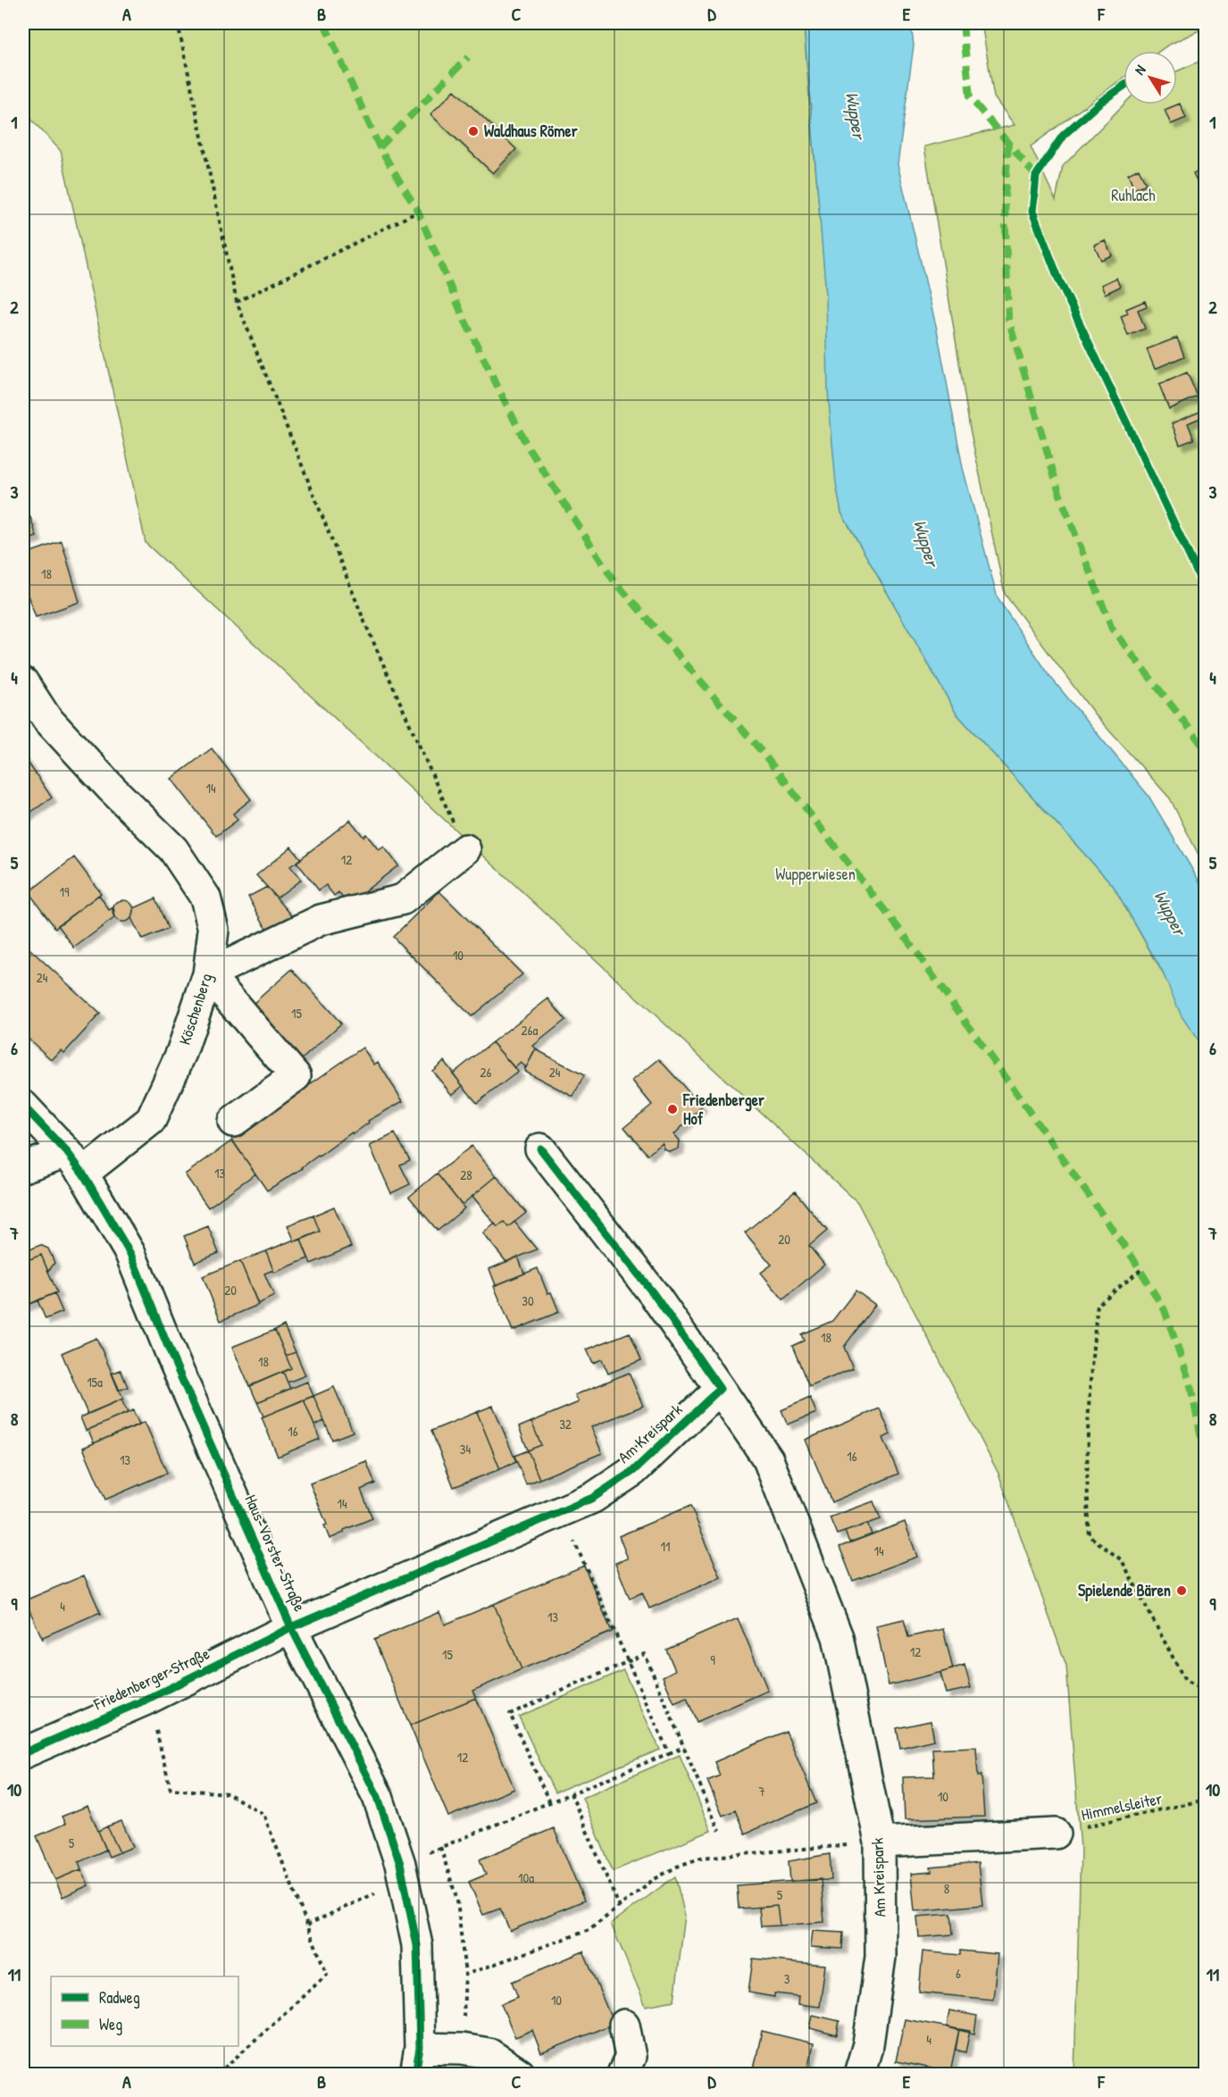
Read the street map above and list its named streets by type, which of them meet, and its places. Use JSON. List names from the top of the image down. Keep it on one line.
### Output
{"streets":{"street":["Köschenberg","Am Kreispark","Haus-Vorster-Straße","Friedenberger Straße"],"path":["Himmelsleiter"]},"crossings":[["Köschenberg","Haus-Vorster-Straße"],["Am Kreispark","Haus-Vorster-Straße"],["Am Kreispark","Friedenberger Straße"],["Haus-Vorster-Straße","Friedenberger Straße"]],"water":["Wupper"],"parks":["Ruhlach","Wupperwiesen"],"places":["Waldhaus Römer","Friedenberger Hof","Spielende Bären"],"house_numbers":["18","14","12","19","10","24","15","26a","26","24","13","28","20","20","30","18","18","15a","32","16","34","16","13","14","11","14","4","13","12","15","9","12","7","10","5","10a","8","5","6","3","10","4"],"legend":["Radweg","Weg"],"north":"top left","grid":{"columns":["A","B","C","D","E","F"],"rows":["1","2","3","4","5","6","7","8","9","10","11"]}}
